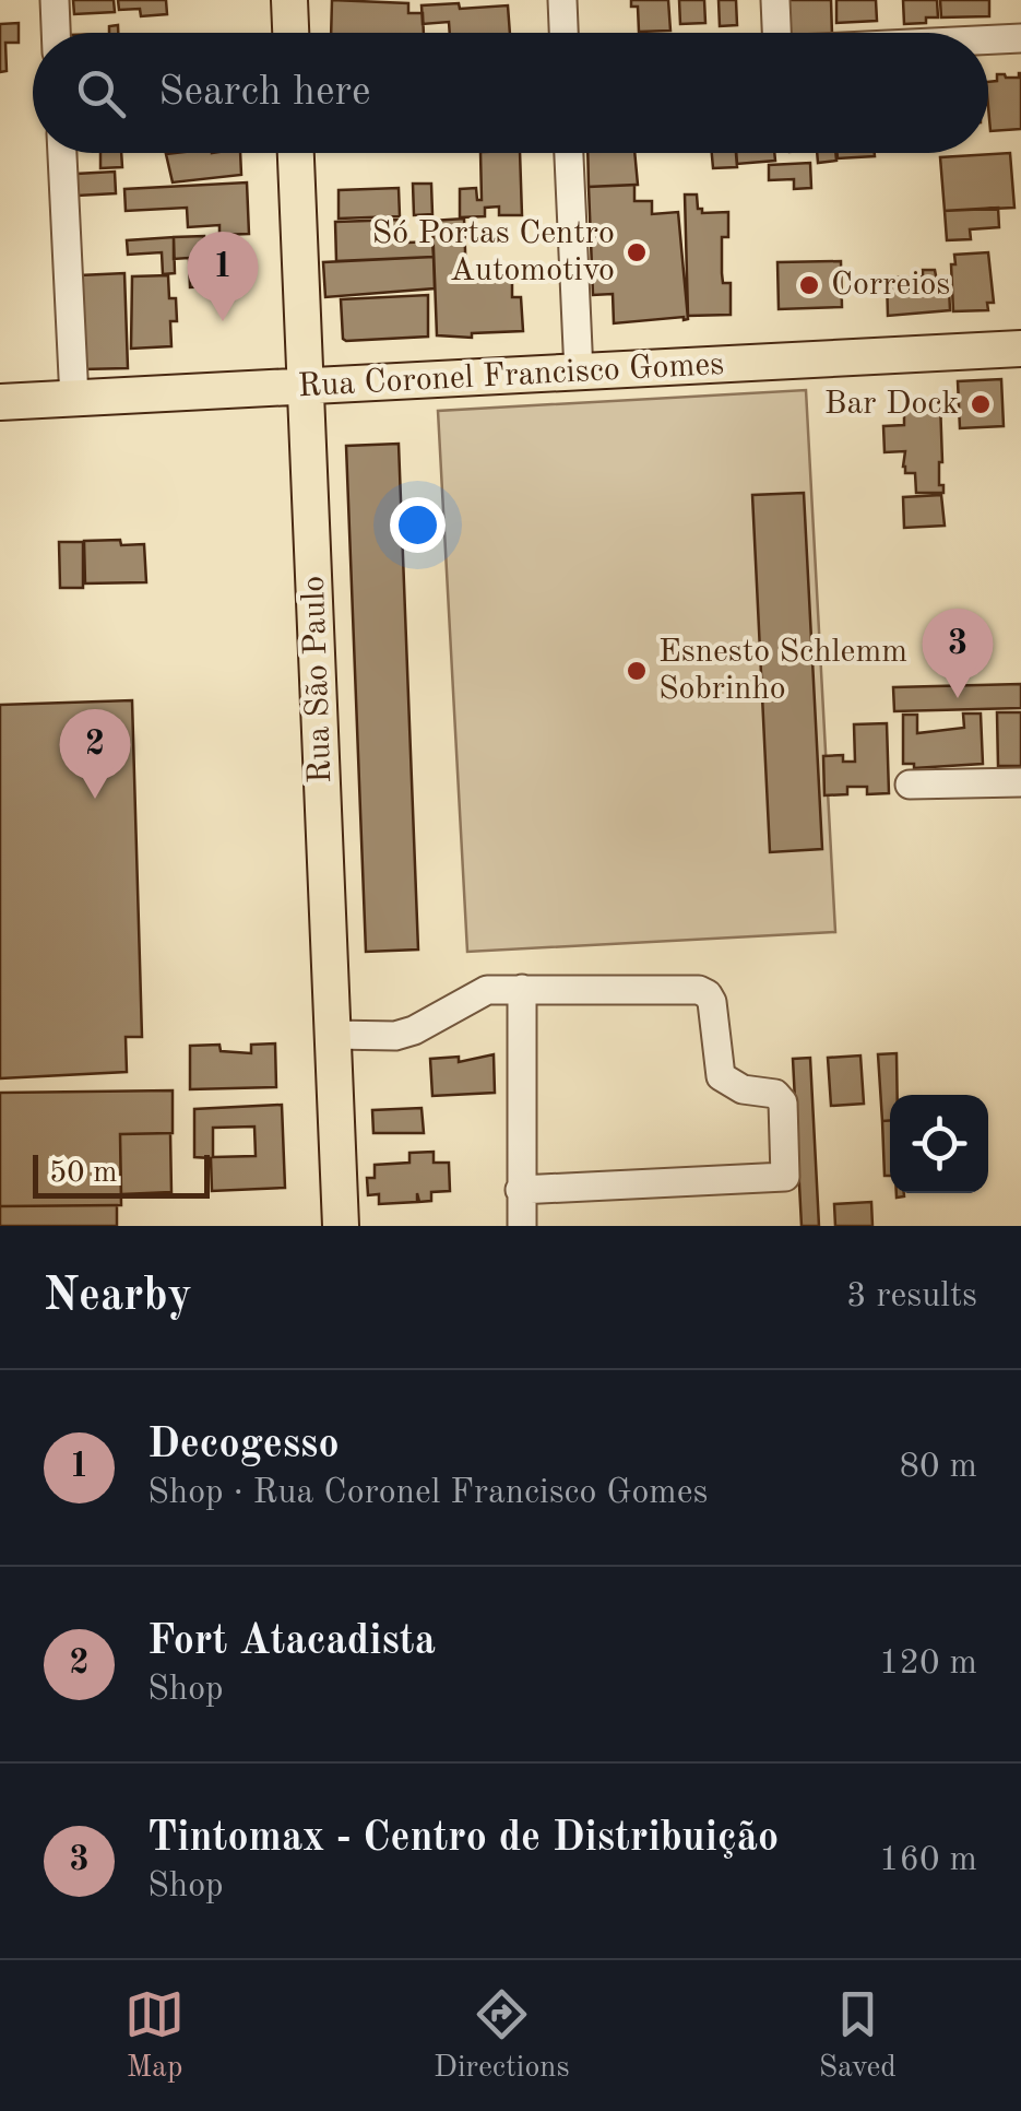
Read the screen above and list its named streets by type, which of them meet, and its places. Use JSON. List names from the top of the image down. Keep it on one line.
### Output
{"streets":{"main road":["Rua Coronel Francisco Gomes","Rua São Paulo"]},"crossings":[["Rua Coronel Francisco Gomes","Rua São Paulo"]],"places":["Só Portas Centro Automotivo","Correios","Bar Dock","Esnesto Schlemm Sobrinho"],"scale_bar":"50 m","page":{"search":"Search here","pins":["1","3","2"],"scale":"50 m","heading":["Nearby","3 results"],"list":[{"mark":"1","name":"Decogesso","note":"Shop · Rua Coronel Francisco Gomes","value":"80 m"},{"mark":"2","name":"Fort Atacadista","note":"Shop","value":"120 m"},{"mark":"3","name":"Tintomax - Centro de Distribuição","note":"Shop","value":"160 m"}],"nav":["Map","Directions","Saved"]}}
